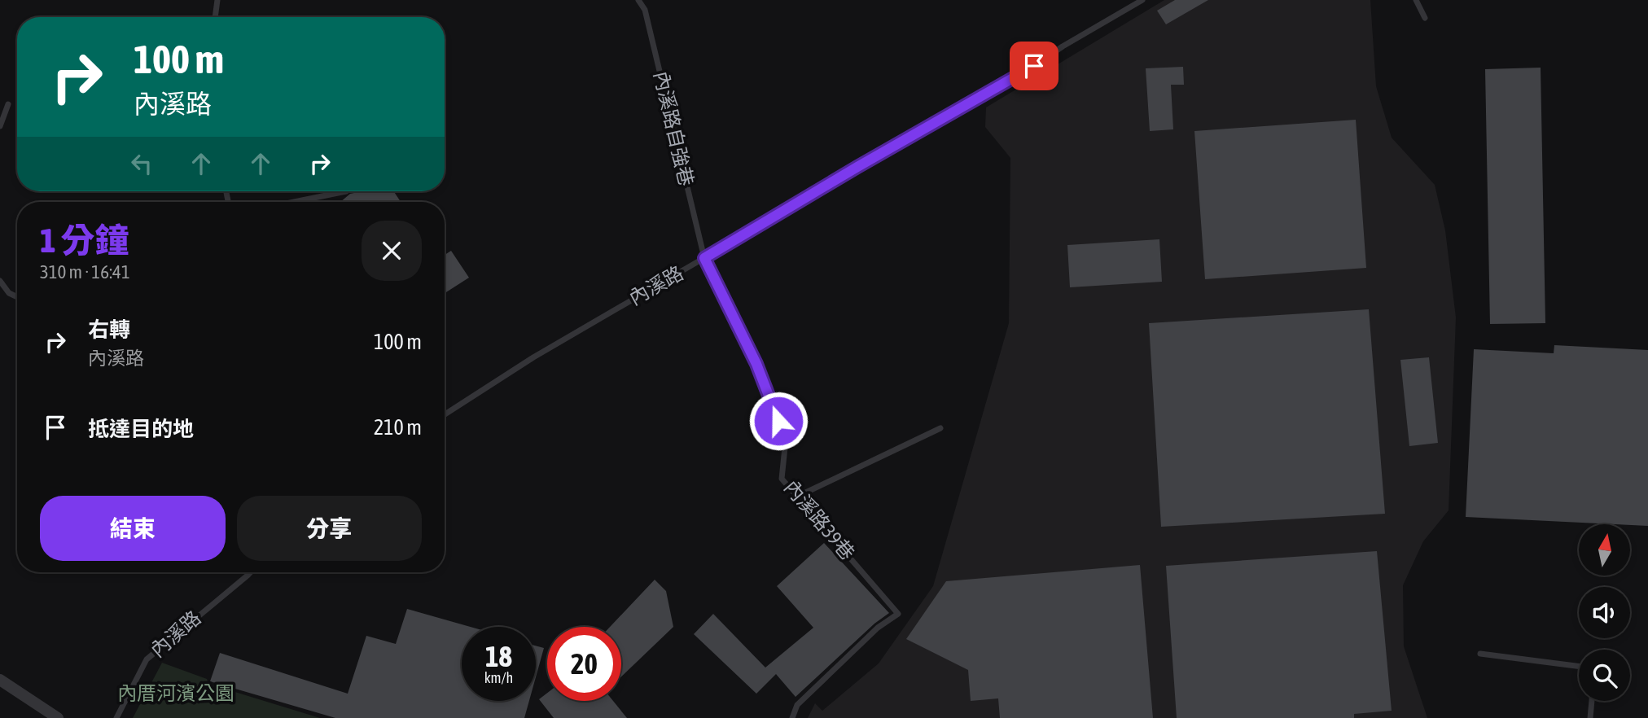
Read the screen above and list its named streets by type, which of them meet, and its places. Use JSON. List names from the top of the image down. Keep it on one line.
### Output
{"streets":{"lane":["內溪路自強巷","內溪路","內溪路39巷"]},"crossings":[["內溪路自強巷","內溪路"],["內溪路自強巷","內溪路39巷"],["內溪路","內溪路39巷"]],"parks":["內厝河濱公園"],"north":"top","page":{"turn":["100 m","內溪路"],"heading":["1 分鐘","310 m · 16:41"],"list":[{"name":"右轉","note":"內溪路","value":"100 m"},{"name":"抵達目的地","value":"210 m"}],"buttons":["結束","分享"],"speed":"18 km/h","limit":"20"}}
